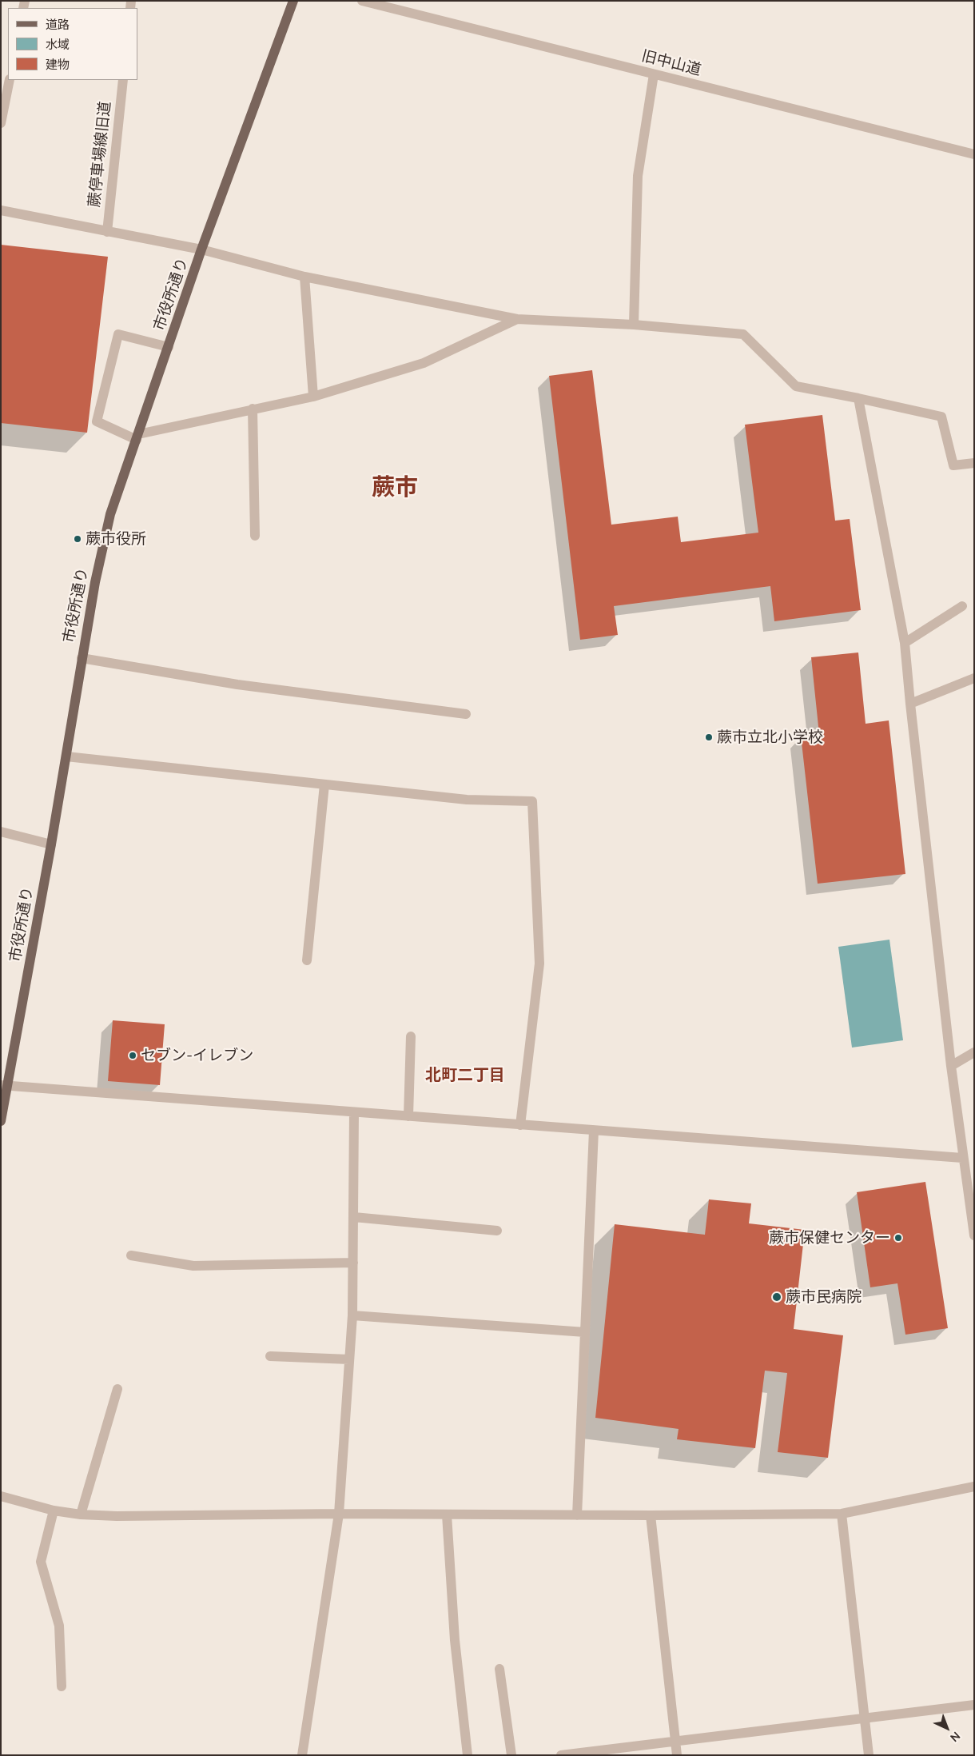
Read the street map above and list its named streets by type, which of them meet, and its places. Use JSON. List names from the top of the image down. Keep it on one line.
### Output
{"streets":{"main road":["市役所通り"],"street":["旧中山道","蕨停車場線旧道"]},"districts":["蕨市","北町二丁目"],"places":["蕨市役所","蕨市立北小学校","セブン-イレブン","蕨市保健センター","蕨市民病院"],"legend":["道路","水域","建物"],"north":"bottom right"}
